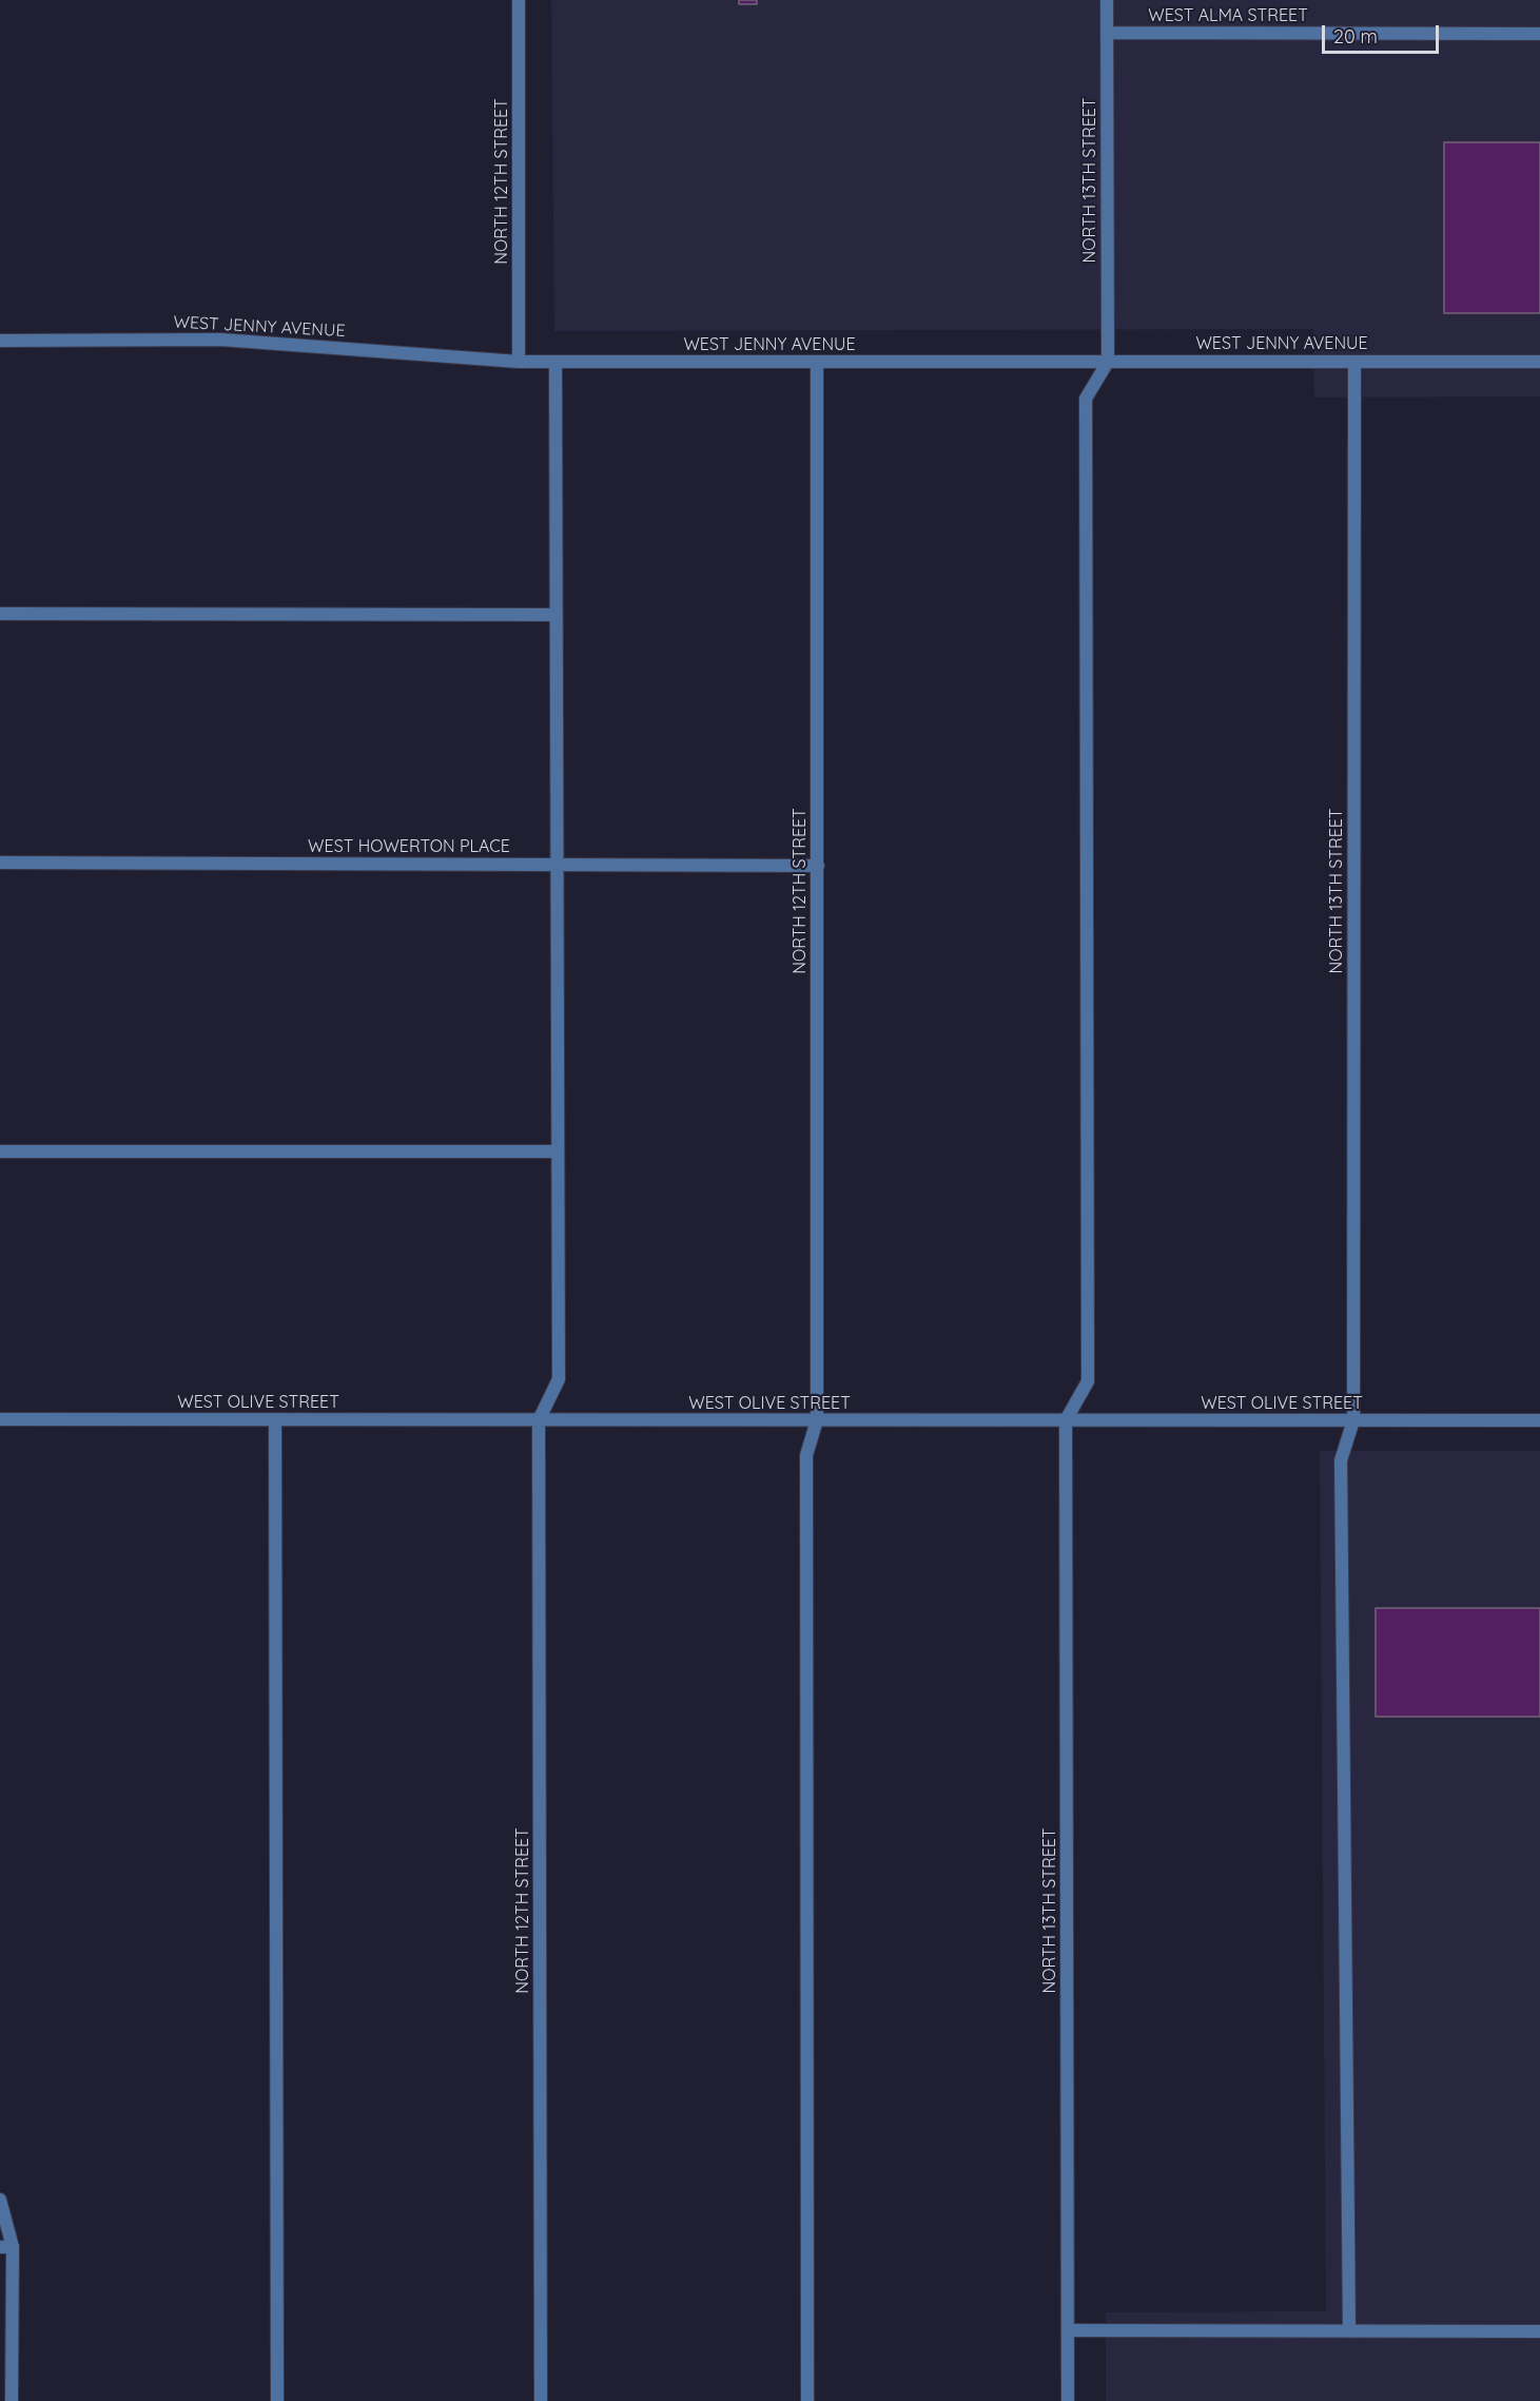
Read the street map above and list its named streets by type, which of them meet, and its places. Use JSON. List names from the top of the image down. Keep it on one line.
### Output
{"streets":{"street":["WEST ALMA STREET","NORTH 13TH STREET","NORTH 12TH STREET","WEST JENNY AVENUE","WEST HOWERTON PLACE","WEST OLIVE STREET"]},"crossings":[["WEST ALMA STREET","NORTH 13TH STREET"],["NORTH 13TH STREET","WEST JENNY AVENUE"],["NORTH 13TH STREET","WEST OLIVE STREET"],["NORTH 12TH STREET","WEST JENNY AVENUE"],["NORTH 12TH STREET","WEST HOWERTON PLACE"],["NORTH 12TH STREET","WEST OLIVE STREET"]],"scale_bar":"20 m"}
